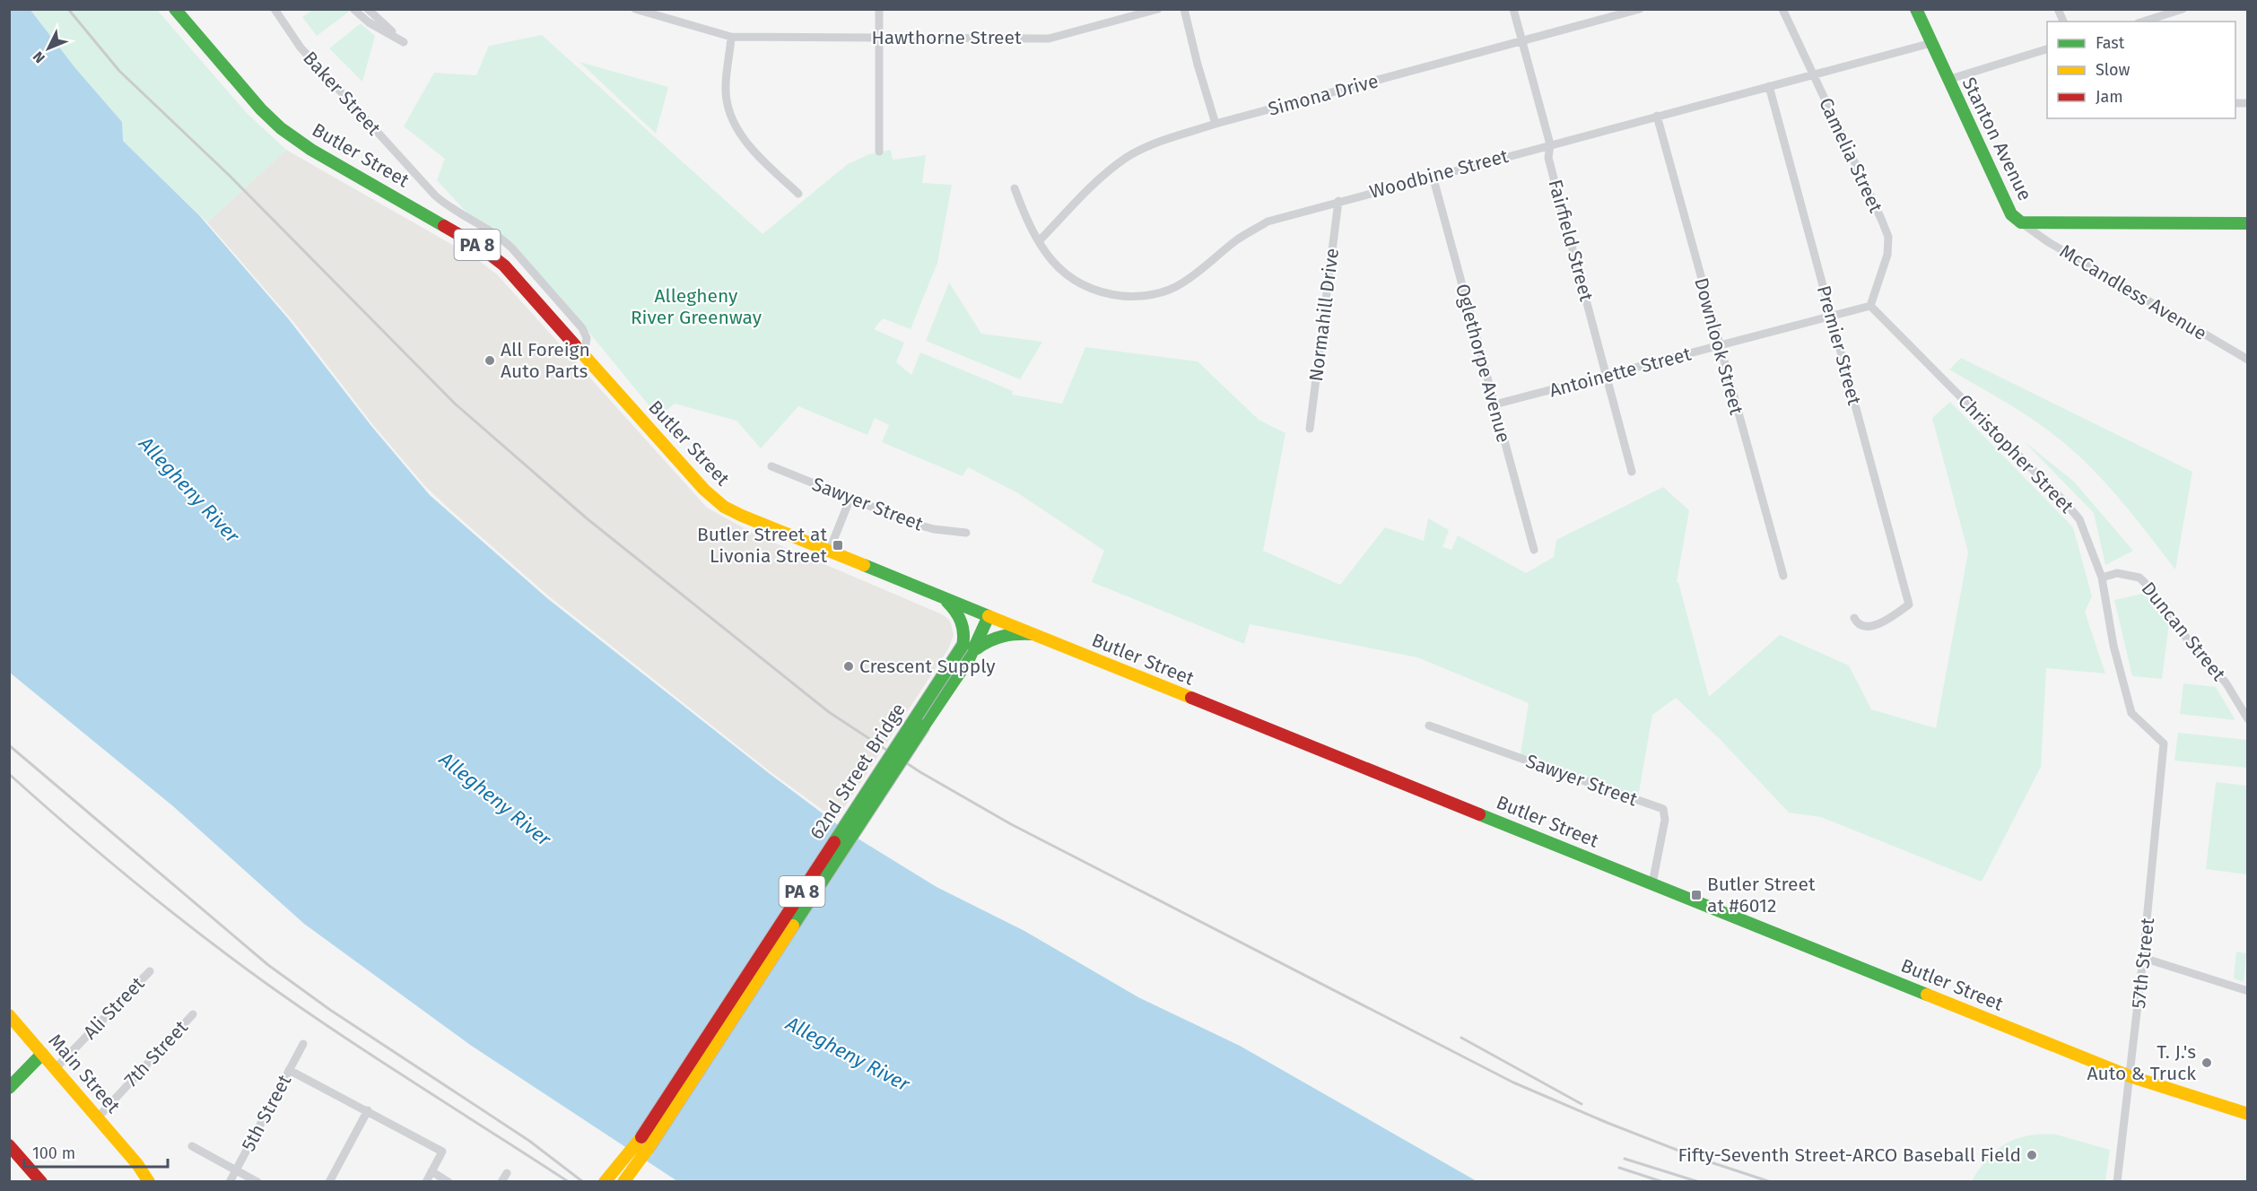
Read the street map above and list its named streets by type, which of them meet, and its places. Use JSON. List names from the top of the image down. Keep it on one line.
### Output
{"streets":{"main road":["Stanton Avenue","Butler Street","PA 8","62nd Street Bridge","Main Street"],"street":["Hawthorne Street","Baker Street","Simona Drive","Camelia Street","Woodbine Street","Fairfield Street","McCandless Avenue","Normahill Drive","Premier Street","Downlook Street","Oglethorpe Avenue","Antoinette Street","Christopher Street","Sawyer Street","Duncan Street","57th Street","Ali Street","7th Street","5th Street"]},"crossings":[["Baker Street","Butler Street"],["Simona Drive","Woodbine Street"],["Simona Drive","Fairfield Street"],["Stanton Avenue","Woodbine Street"],["Stanton Avenue","McCandless Avenue"],["Butler Street","PA 8"],["Butler Street","Sawyer Street"],["Butler Street","62nd Street Bridge"],["Butler Street","57th Street"],["Camelia Street","Woodbine Street"],["Camelia Street","Antoinette Street"],["Camelia Street","Christopher Street"],["Woodbine Street","Fairfield Street"],["Woodbine Street","Normahill Drive"],["Woodbine Street","Premier Street"],["Woodbine Street","Downlook Street"],["Woodbine Street","Oglethorpe Avenue"],["Fairfield Street","Antoinette Street"],["PA 8","62nd Street Bridge"],["Premier Street","Antoinette Street"],["Downlook Street","Antoinette Street"],["Oglethorpe Avenue","Antoinette Street"],["Antoinette Street","Christopher Street"],["Christopher Street","Duncan Street"],["Christopher Street","57th Street"],["Ali Street","Main Street"],["7th Street","Main Street"]],"water":["Allegheny River"],"parks":["Allegheny River Greenway"],"places":{"other":["All Foreign Auto Parts","Crescent Supply","T. J.'s Auto & Truck","Fifty-Seventh Street-ARCO Baseball Field"],"transit":["Butler Street at Livonia Street","Butler Street at #6012"]},"legend":["Fast","Slow","Jam"],"scale_bar":"100 m","north":"bottom left"}
